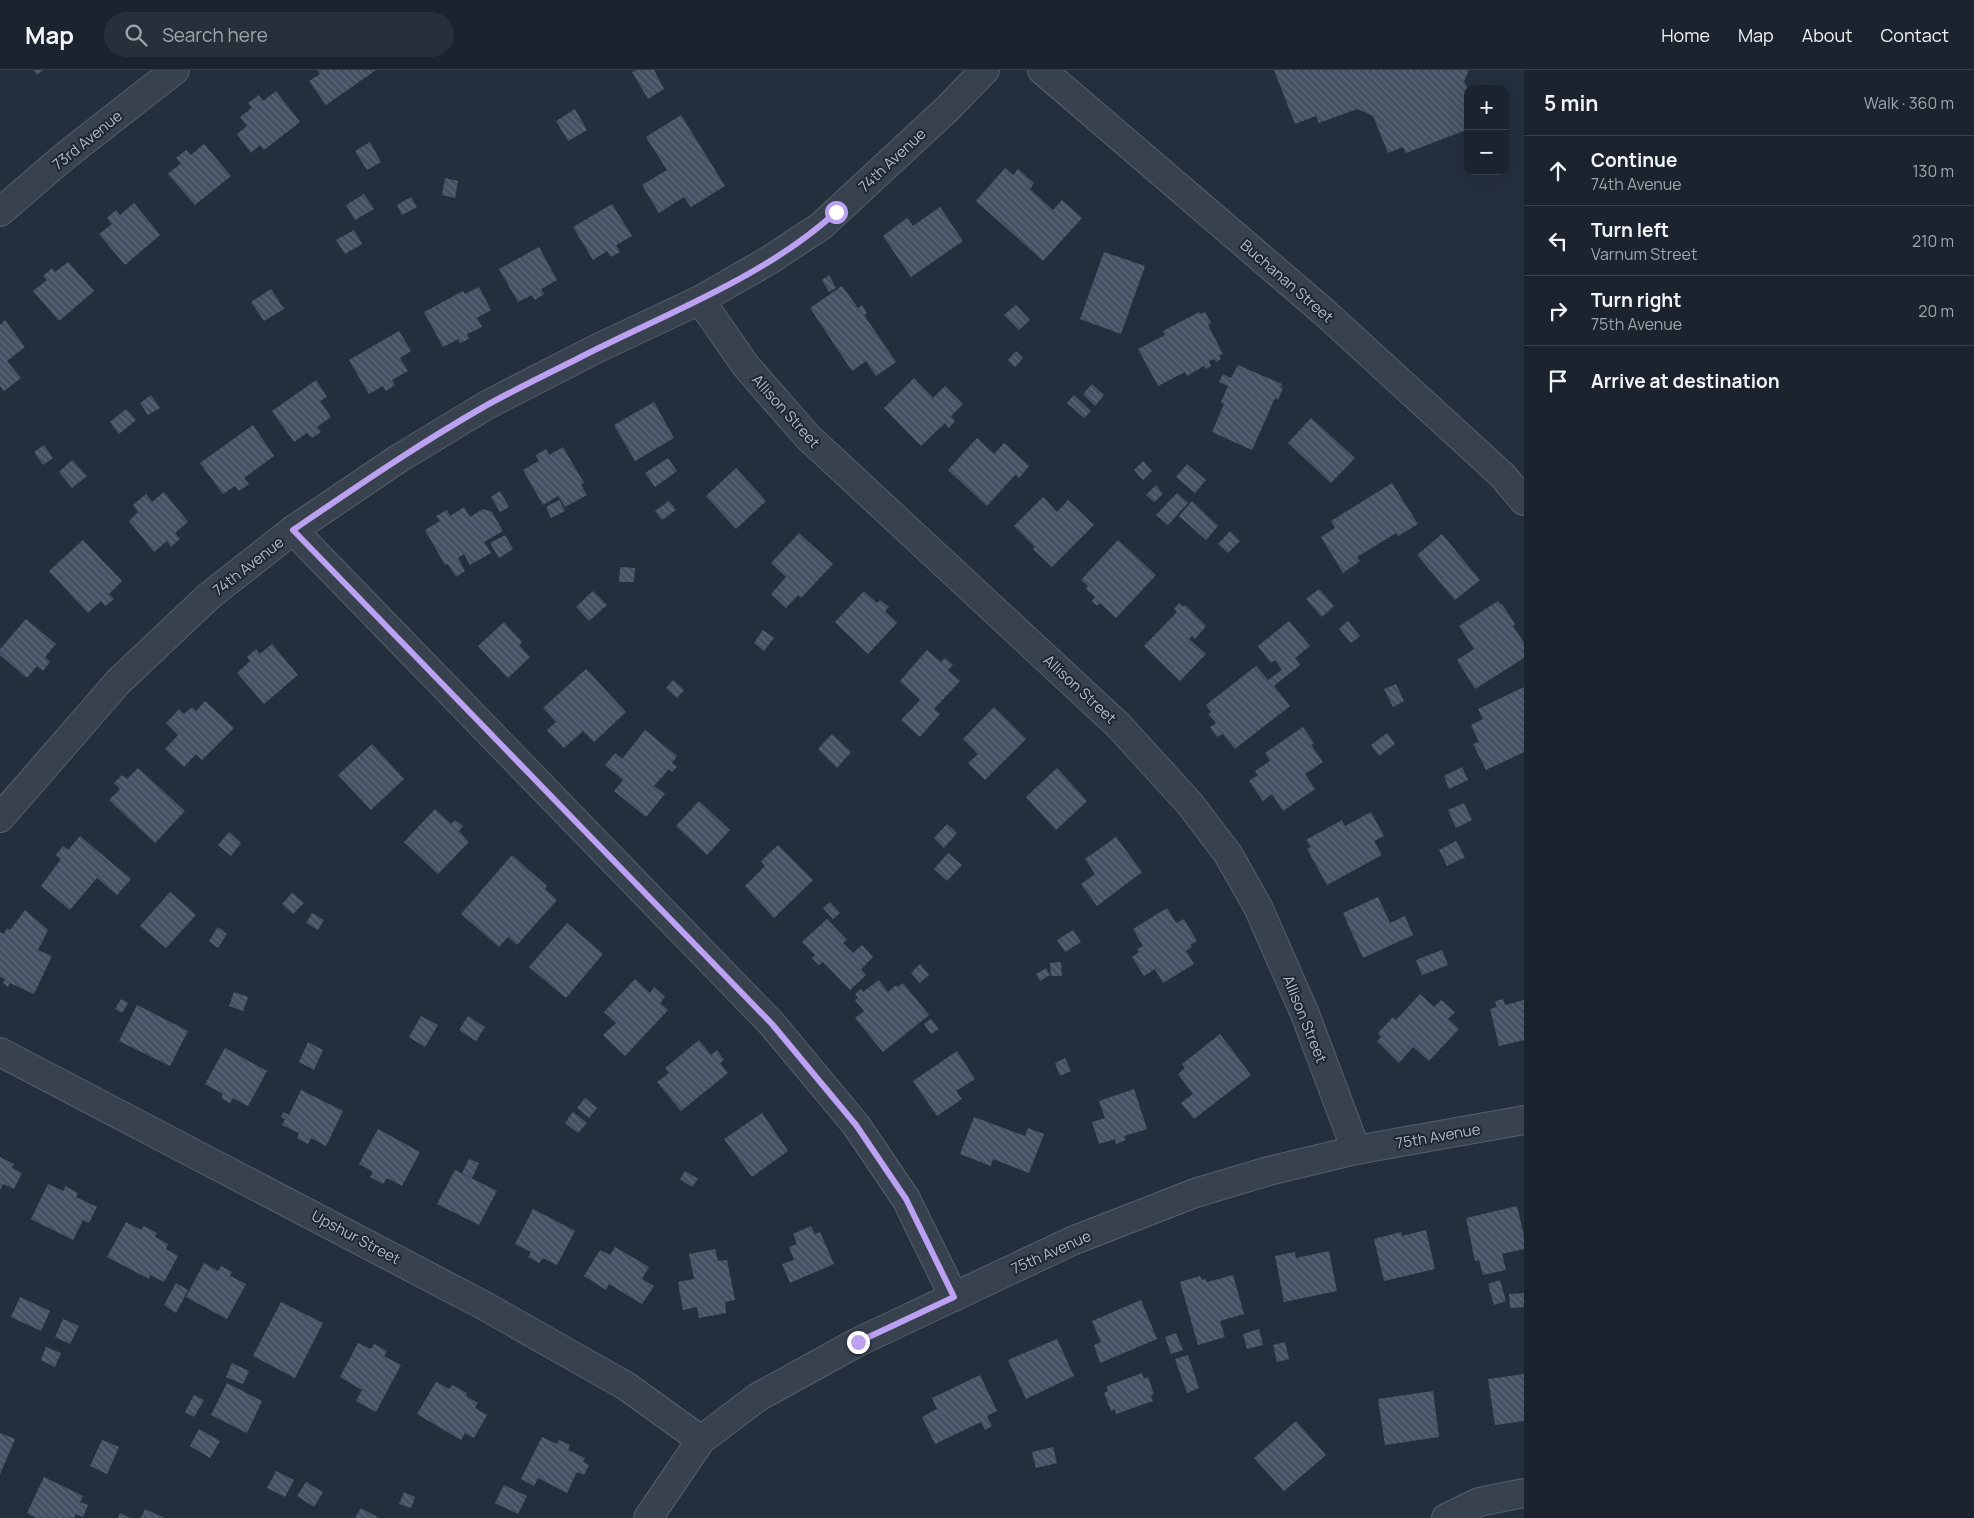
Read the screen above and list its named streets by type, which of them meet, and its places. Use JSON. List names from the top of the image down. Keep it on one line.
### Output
{"streets":{"street":["73rd Avenue","74th Avenue","Buchanan Street","Allison Street","75th Avenue","Upshur Street"]},"crossings":[["74th Avenue","Allison Street"],["Allison Street","75th Avenue"],["75th Avenue","Upshur Street"]],"page":{"header":"Map","search":"Search here","nav":["Home","Map","About","Contact"],"heading":["5 min","Walk · 360 m"],"map_buttons":["+","−"],"list":[["Continue","74th Avenue","130 m"],["Turn left","Varnum Street","210 m"],["Turn right","75th Avenue","20 m"],"Arrive at destination"]}}
